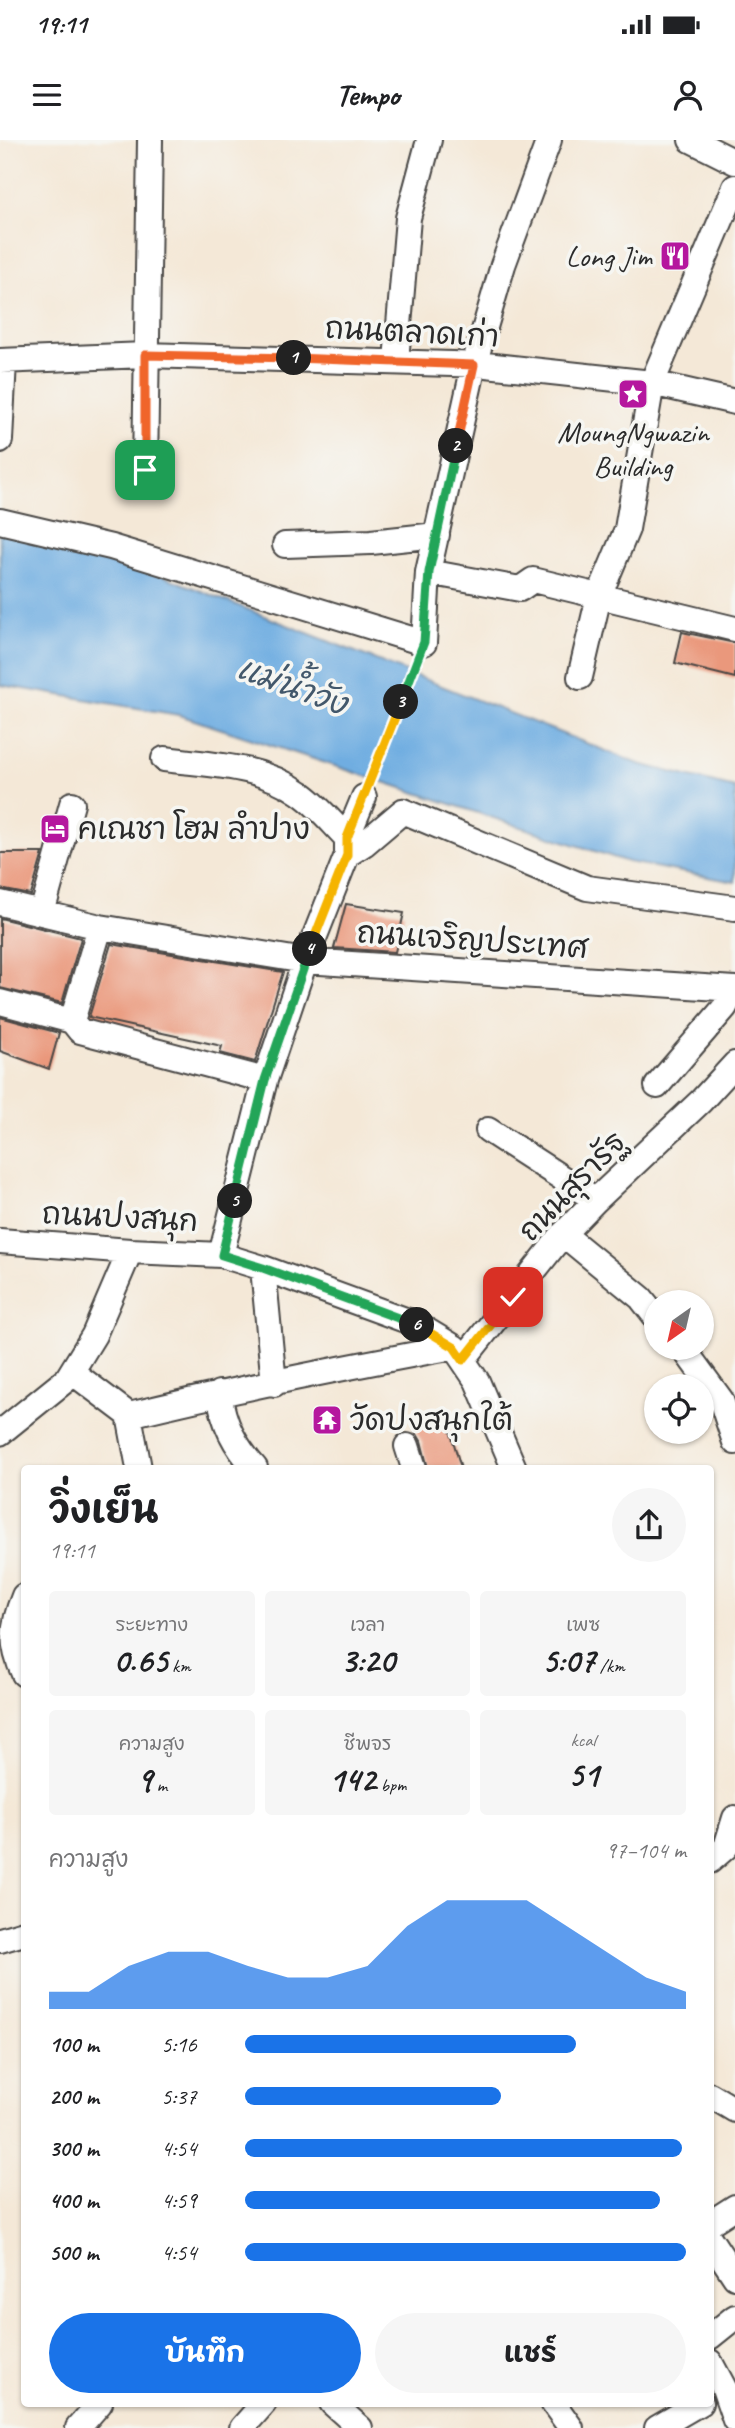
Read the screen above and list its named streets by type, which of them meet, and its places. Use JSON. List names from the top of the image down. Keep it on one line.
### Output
{"streets":{"street":["ถนนตลาดเก่า","ถนนเจริญประเทศ","ถนนสุรารัฐ","ถนนปงสนุก"]},"crossings":[["ถนนสุรารัฐ","ถนนปงสนุก"]],"water":["แม่น้ำวัง"],"places":{"restaurant":["Long Jim"],"place":["MoungNgwazin Building"],"hotel":["คเณชา โฮม ลำปาง"],"temple":["วัดปงสนุกใต้"]},"north":"bottom left","page":{"status":"19:11","header":"Tempo","pins":["1","2","3","4","5","6"],"heading":["วิ่งเย็น","19:11"],"stats":[["ระยะทาง","0.65 km"],["เวลา","3:20"],["เพซ","5:07 /km"],["ความสูง","9 m"],["ชีพจร","142 bpm"],["kcal","51"]],"chart":["ความสูง","97–104 m"],"list":[{"name":"100 m","note":"5:16"},{"name":"200 m","note":"5:37"},{"name":"300 m","note":"4:54"},{"name":"400 m","note":"4:59"},{"name":"500 m","note":"4:54"}],"buttons":["บันทึก","แชร์"]}}
